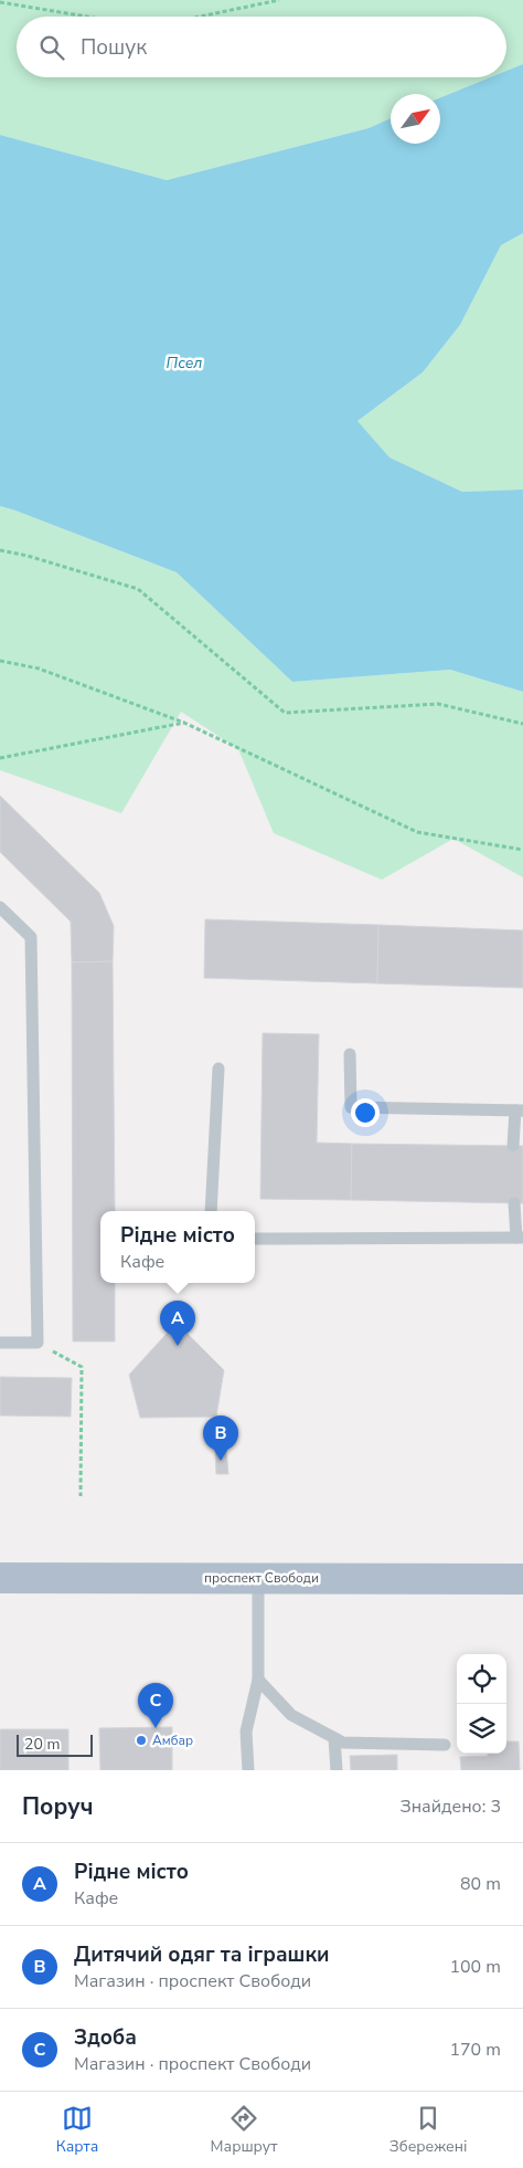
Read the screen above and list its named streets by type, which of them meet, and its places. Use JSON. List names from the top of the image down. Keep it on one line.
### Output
{"streets":{"main road":["проспект Свободи"]},"water":["Псел"],"places":["Амбар"],"scale_bar":"20 m","north":"top right","page":{"search":"Пошук","popup":["Рідне місто","Кафе"],"pins":["A","B","C"],"scale":"20 m","heading":["Поруч","Знайдено: 3"],"list":[{"mark":"A","name":"Рідне місто","note":"Кафе","value":"80 m"},{"mark":"B","name":"Дитячий одяг та іграшки","note":"Магазин · проспект Свободи","value":"100 m"},{"mark":"C","name":"Здоба","note":"Магазин · проспект Свободи","value":"170 m"}],"nav":["Карта","Маршрут","Збережені"]}}
